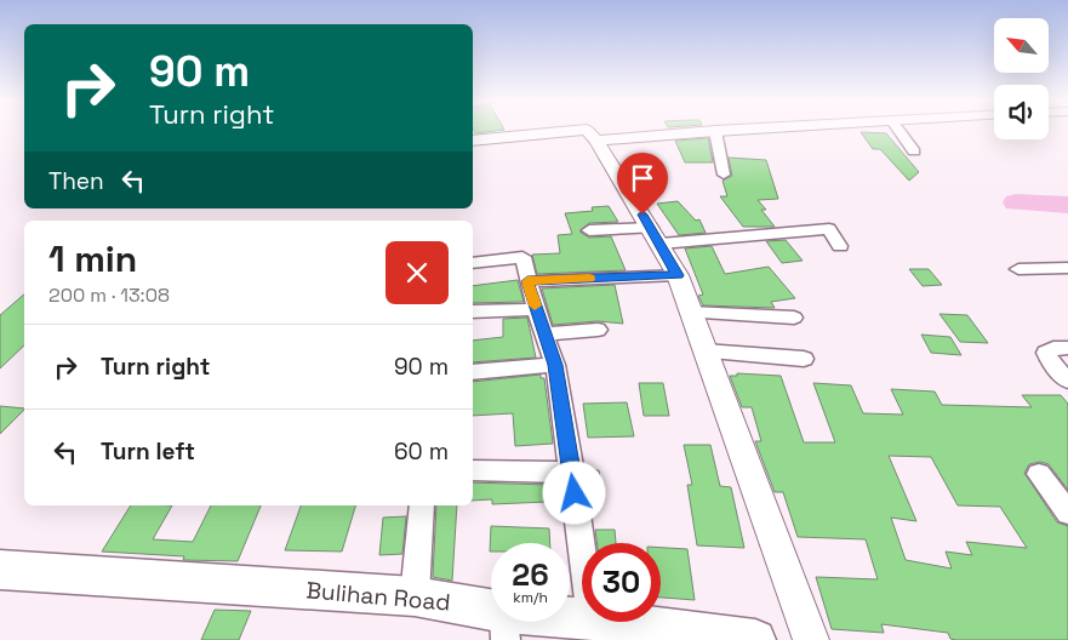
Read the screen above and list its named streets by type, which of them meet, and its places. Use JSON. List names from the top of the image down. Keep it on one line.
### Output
{"streets":{"main road":["Bulihan Road"]},"north":"top left","page":{"turn":["90 m","Turn right"],"then":"Then","heading":["1 min","200 m · 13:08"],"list":[{"name":"Turn right","value":"90 m"},{"name":"Turn left","value":"60 m"}],"speed":"26 km/h","limit":"30"}}
